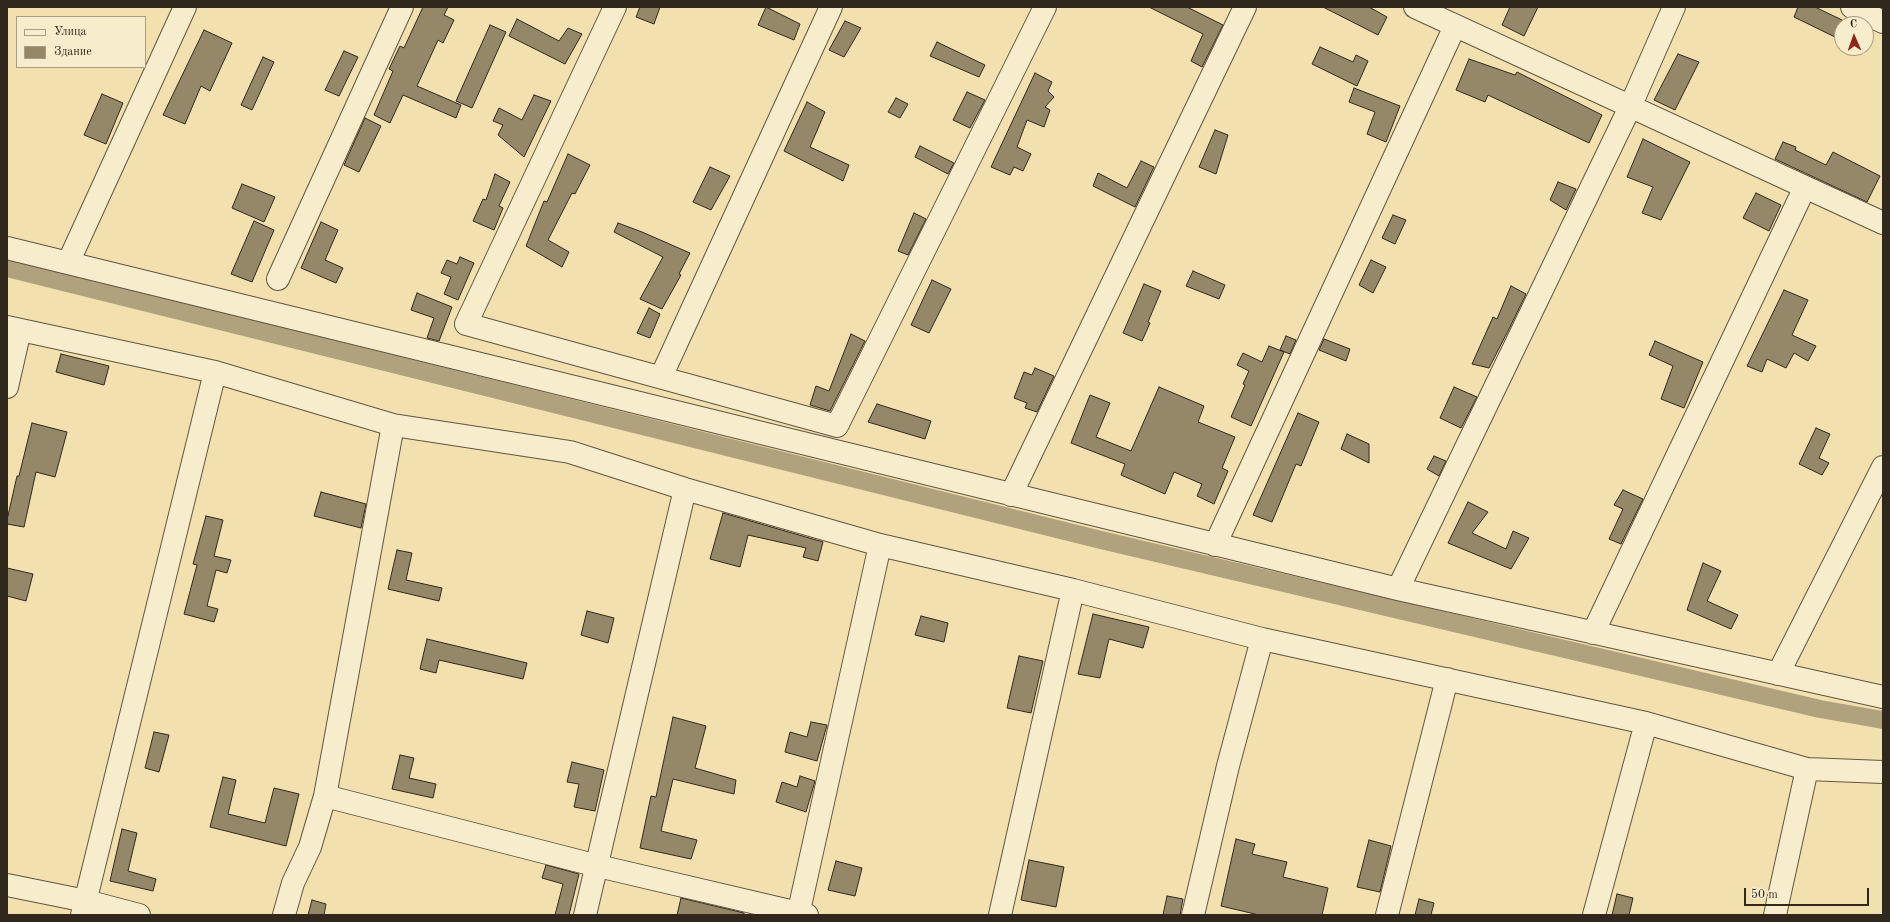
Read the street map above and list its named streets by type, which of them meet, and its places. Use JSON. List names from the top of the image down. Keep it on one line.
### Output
{"legend":["Улица","Здание"],"scale_bar":"50 m","north":"top"}
